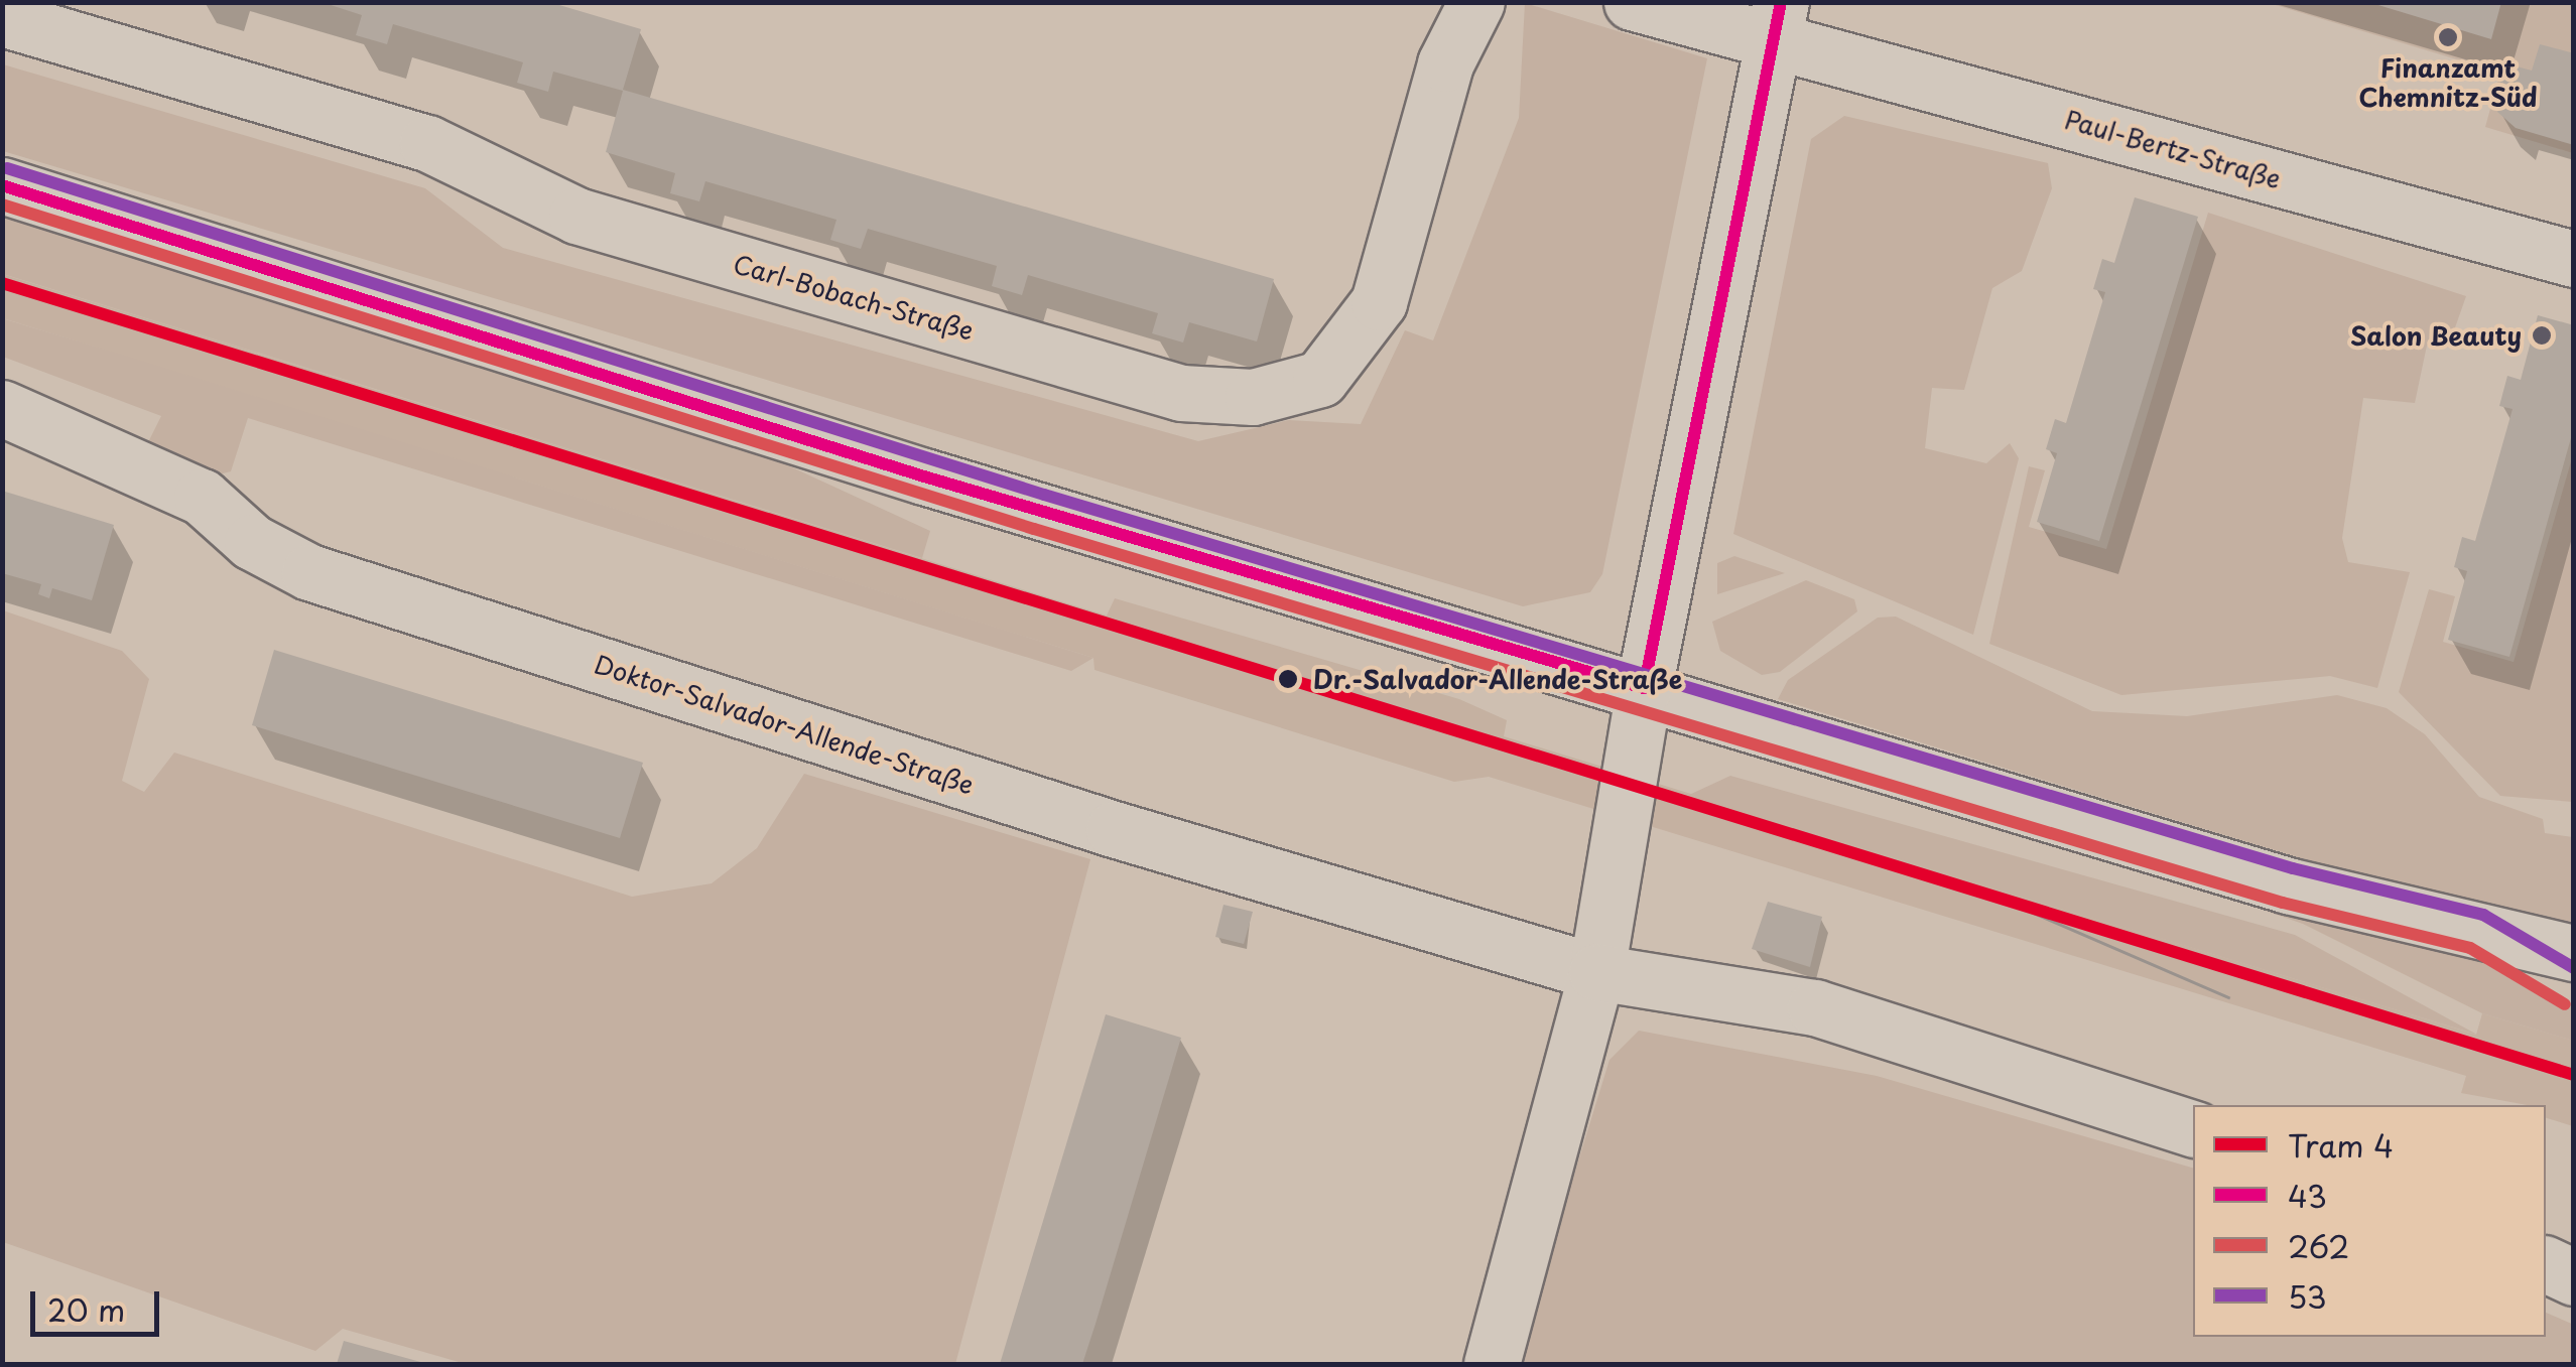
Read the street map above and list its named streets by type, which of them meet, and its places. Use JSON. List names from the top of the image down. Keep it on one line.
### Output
{"streets":{"street":["Paul-Bertz-Straße","Carl-Bobach-Straße","Doktor-Salvador-Allende-Straße"]},"places":["Finanzamt Chemnitz-Süd","Salon Beauty","Dr.-Salvador-Allende-Straße"],"lines":["transit line 43","transit line 53","transit line 262","tram line 4"],"legend":["Tram 4","43","262","53"],"scale_bar":"20 m"}
